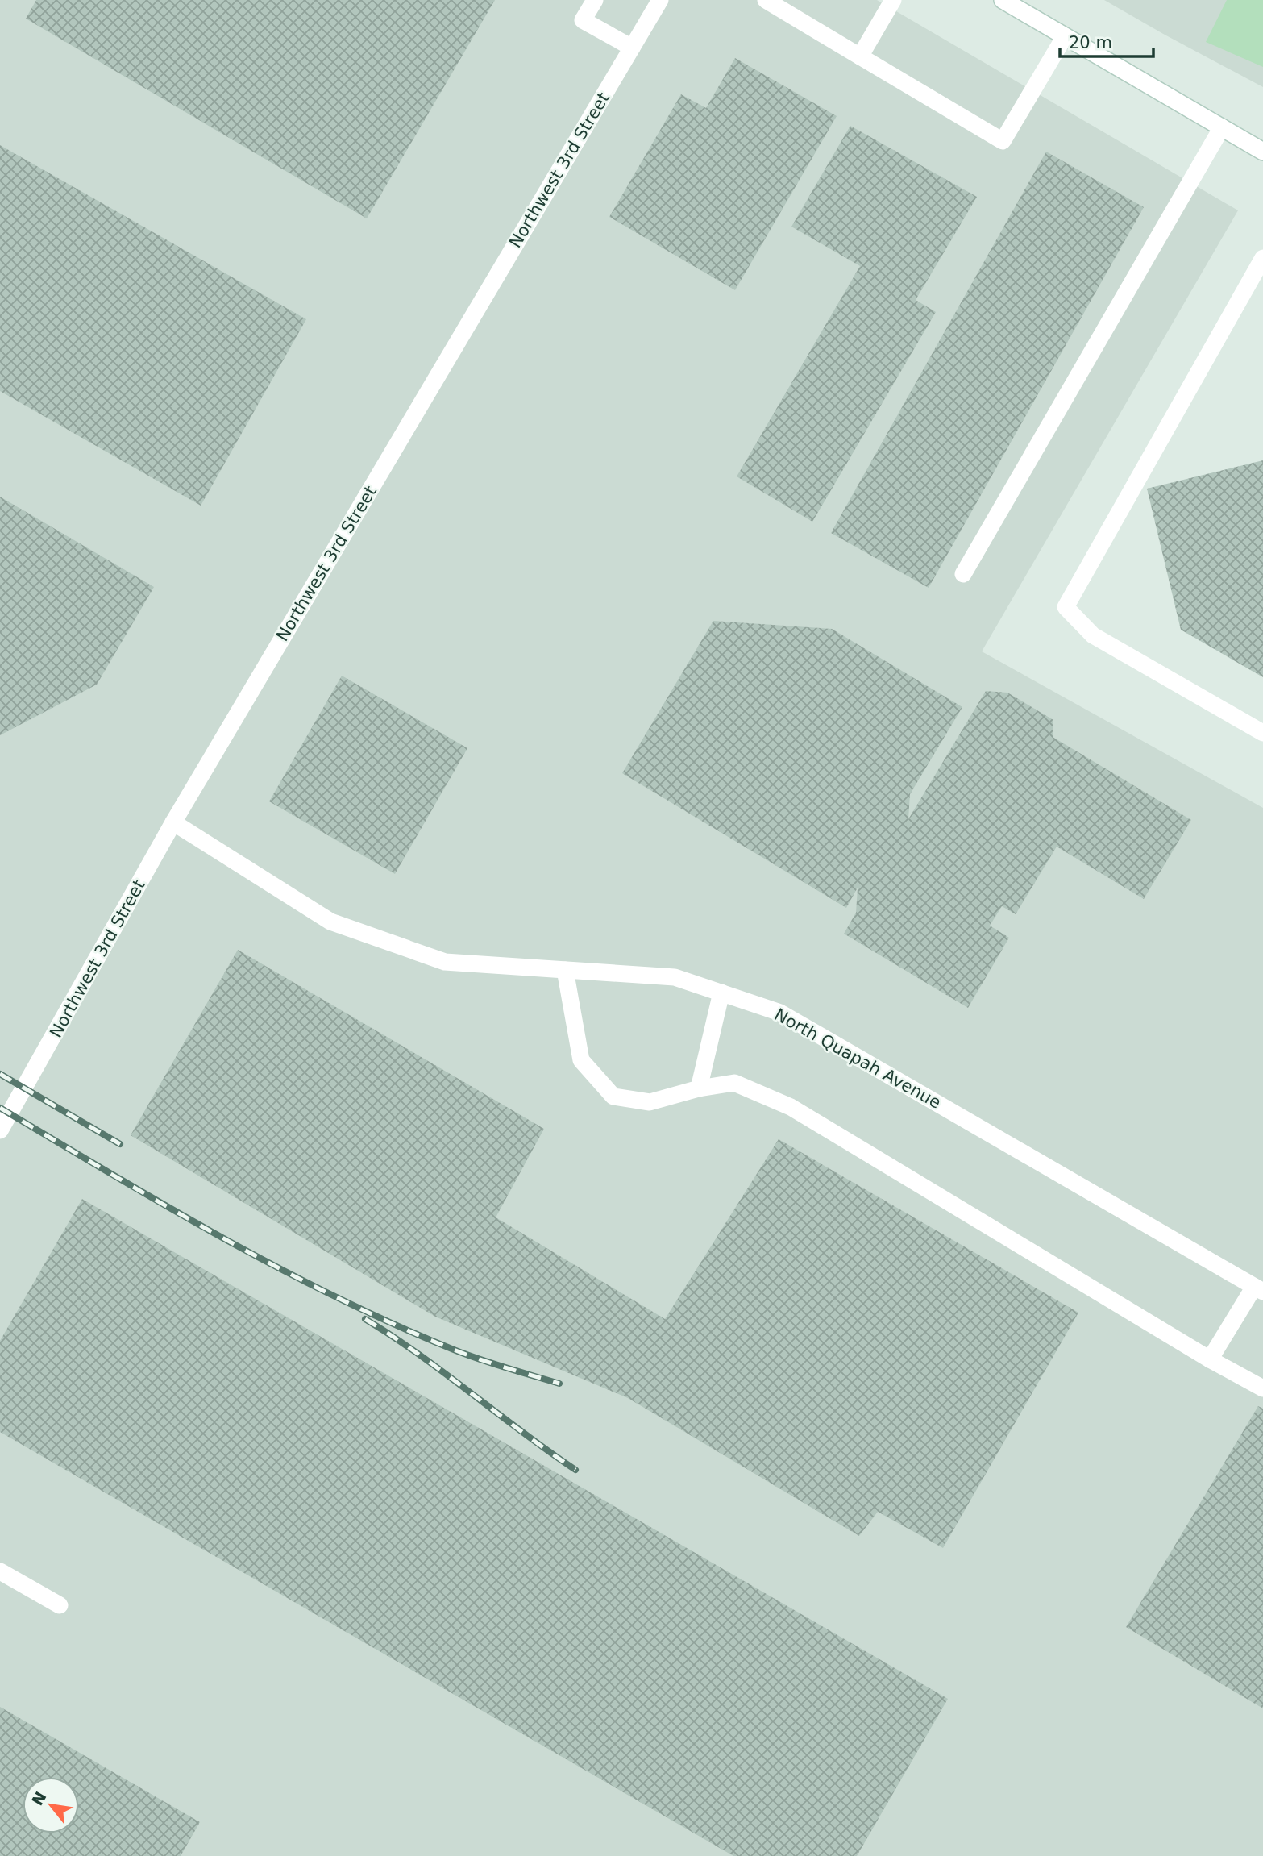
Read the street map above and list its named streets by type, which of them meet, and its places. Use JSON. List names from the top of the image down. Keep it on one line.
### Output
{"streets":{"street":["Northwest 3rd Street","North Quapah Avenue"]},"crossings":[["Northwest 3rd Street","North Quapah Avenue"]],"scale_bar":"20 m","north":"top left"}
